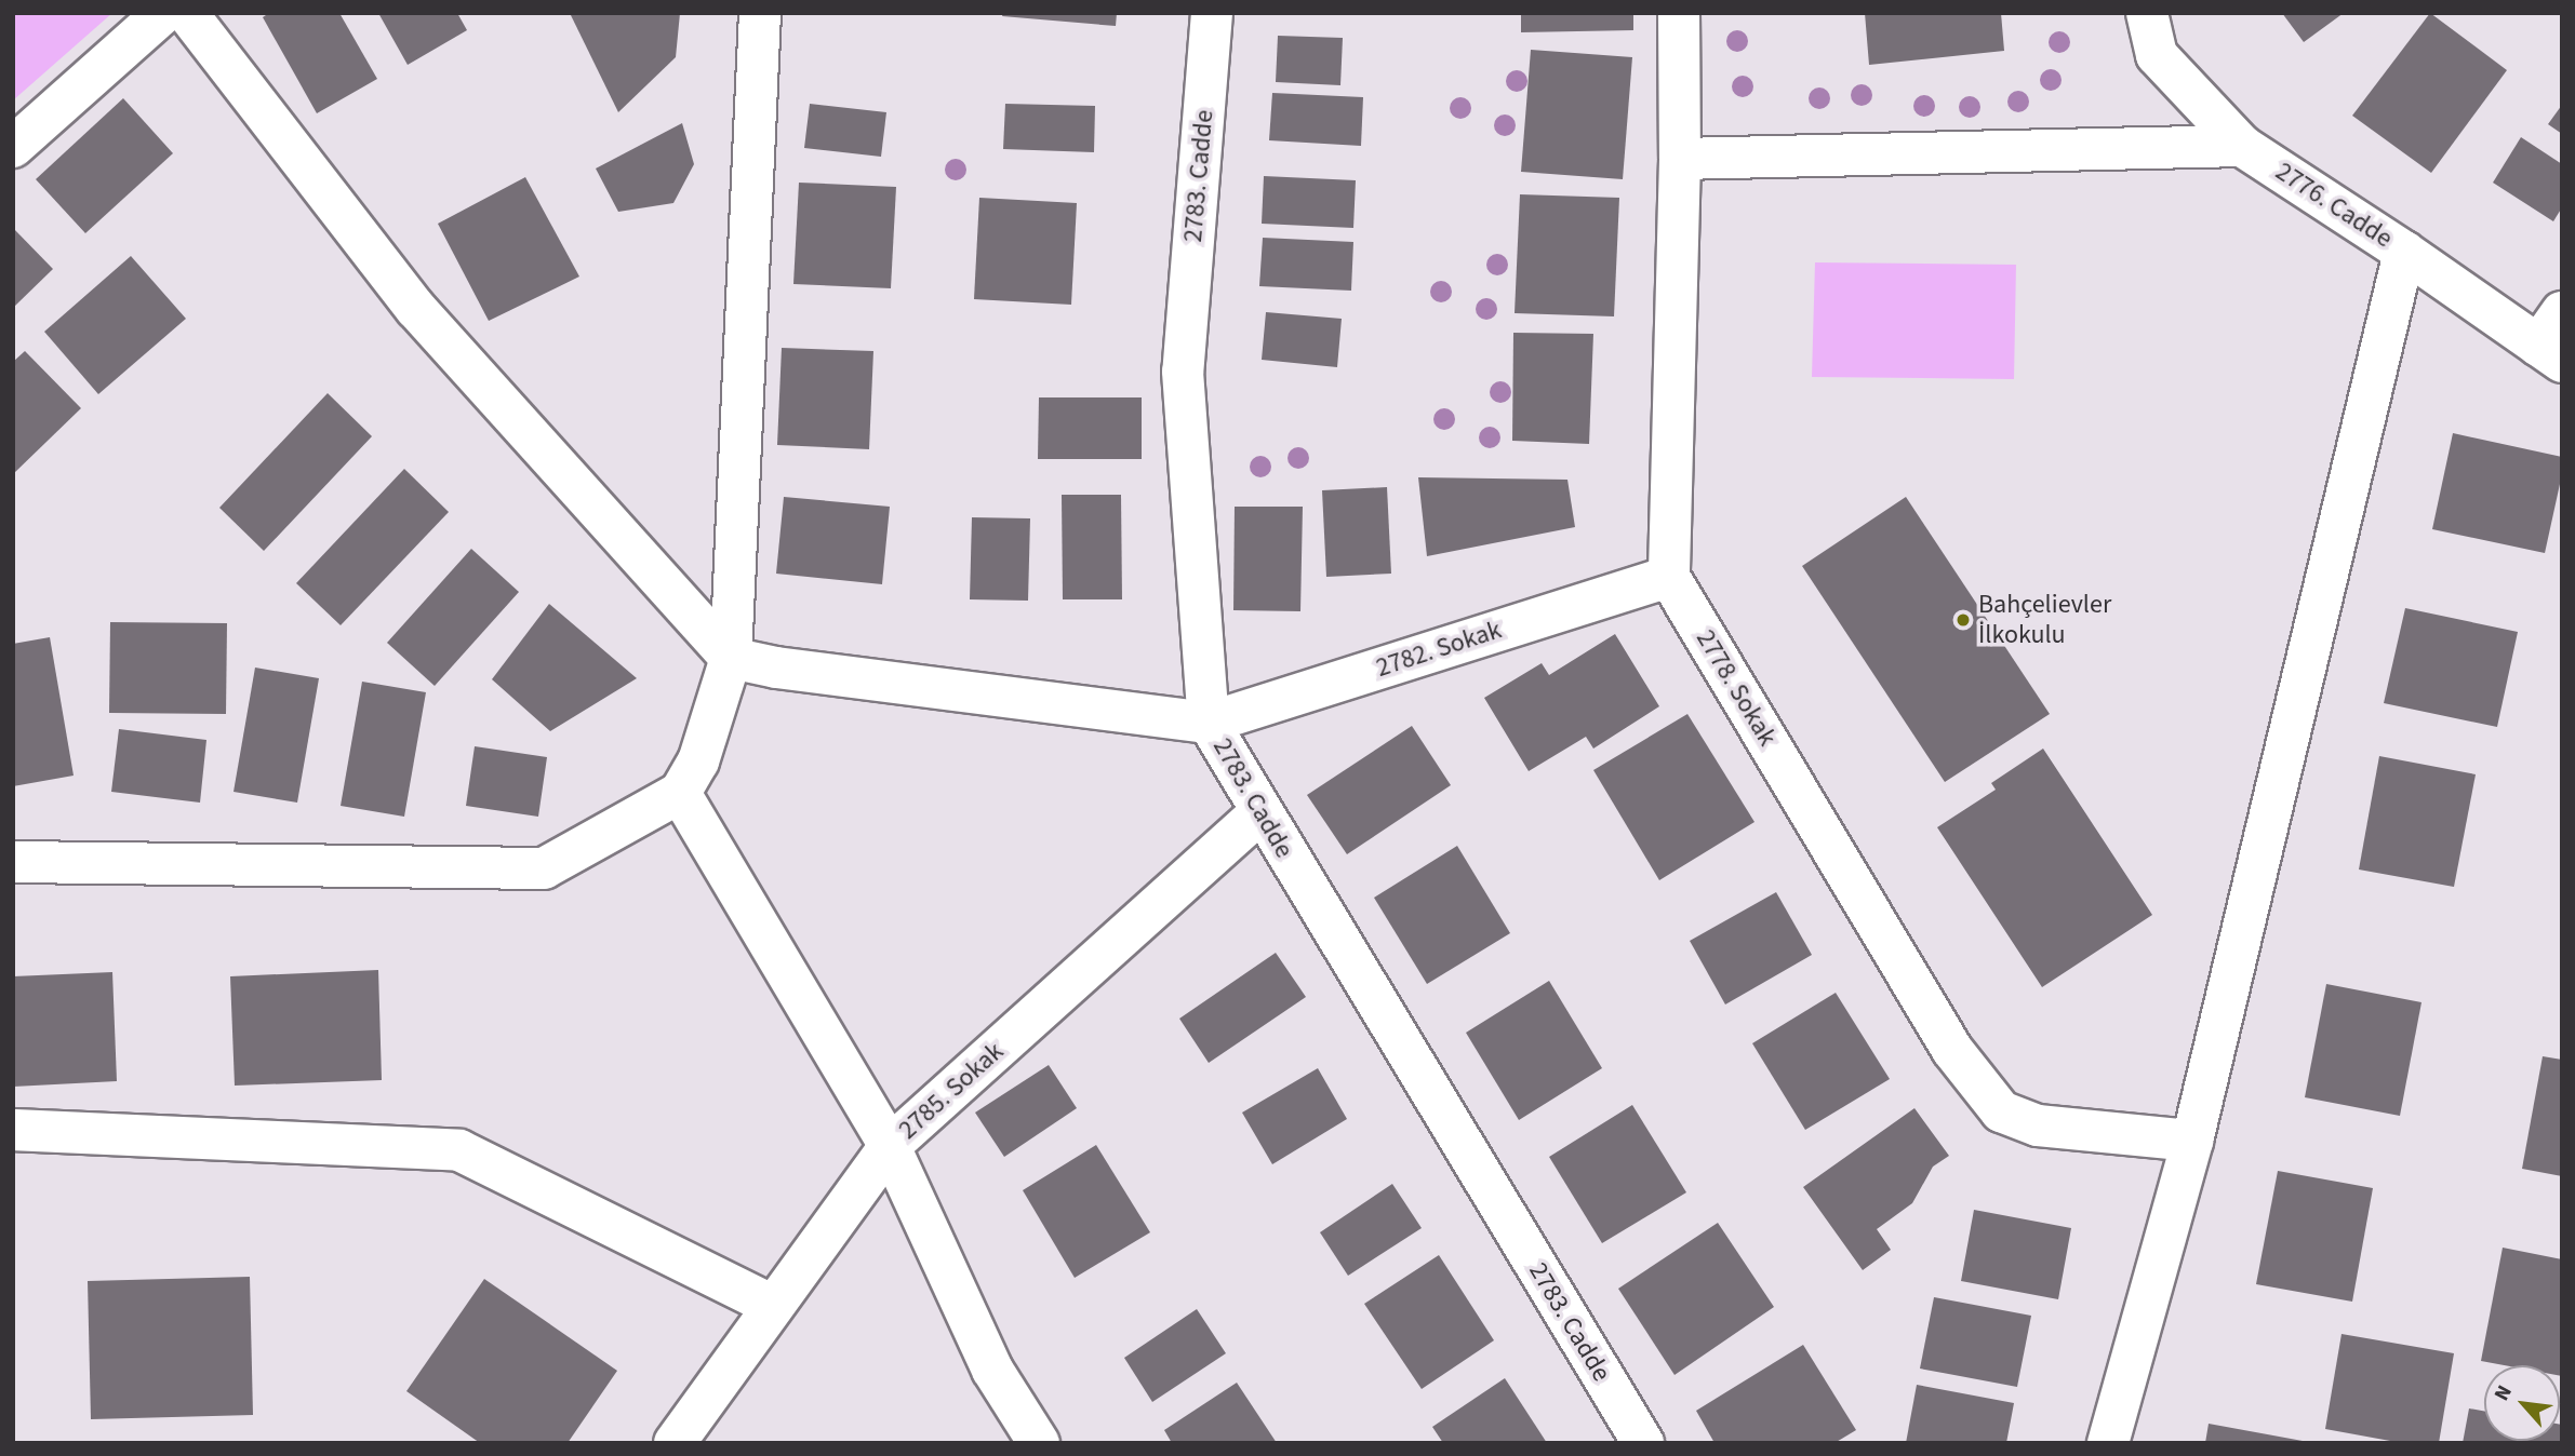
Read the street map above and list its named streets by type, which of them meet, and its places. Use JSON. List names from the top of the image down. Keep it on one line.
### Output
{"streets":{"street":["2783. Cadde","2776. Cadde","2782. Sokak","2778. Sokak","2785. Sokak"]},"crossings":[["2783. Cadde","2782. Sokak"],["2783. Cadde","2785. Sokak"],["2782. Sokak","2778. Sokak"]],"places":["Bahçelievler İlkokulu"],"north":"top left"}
